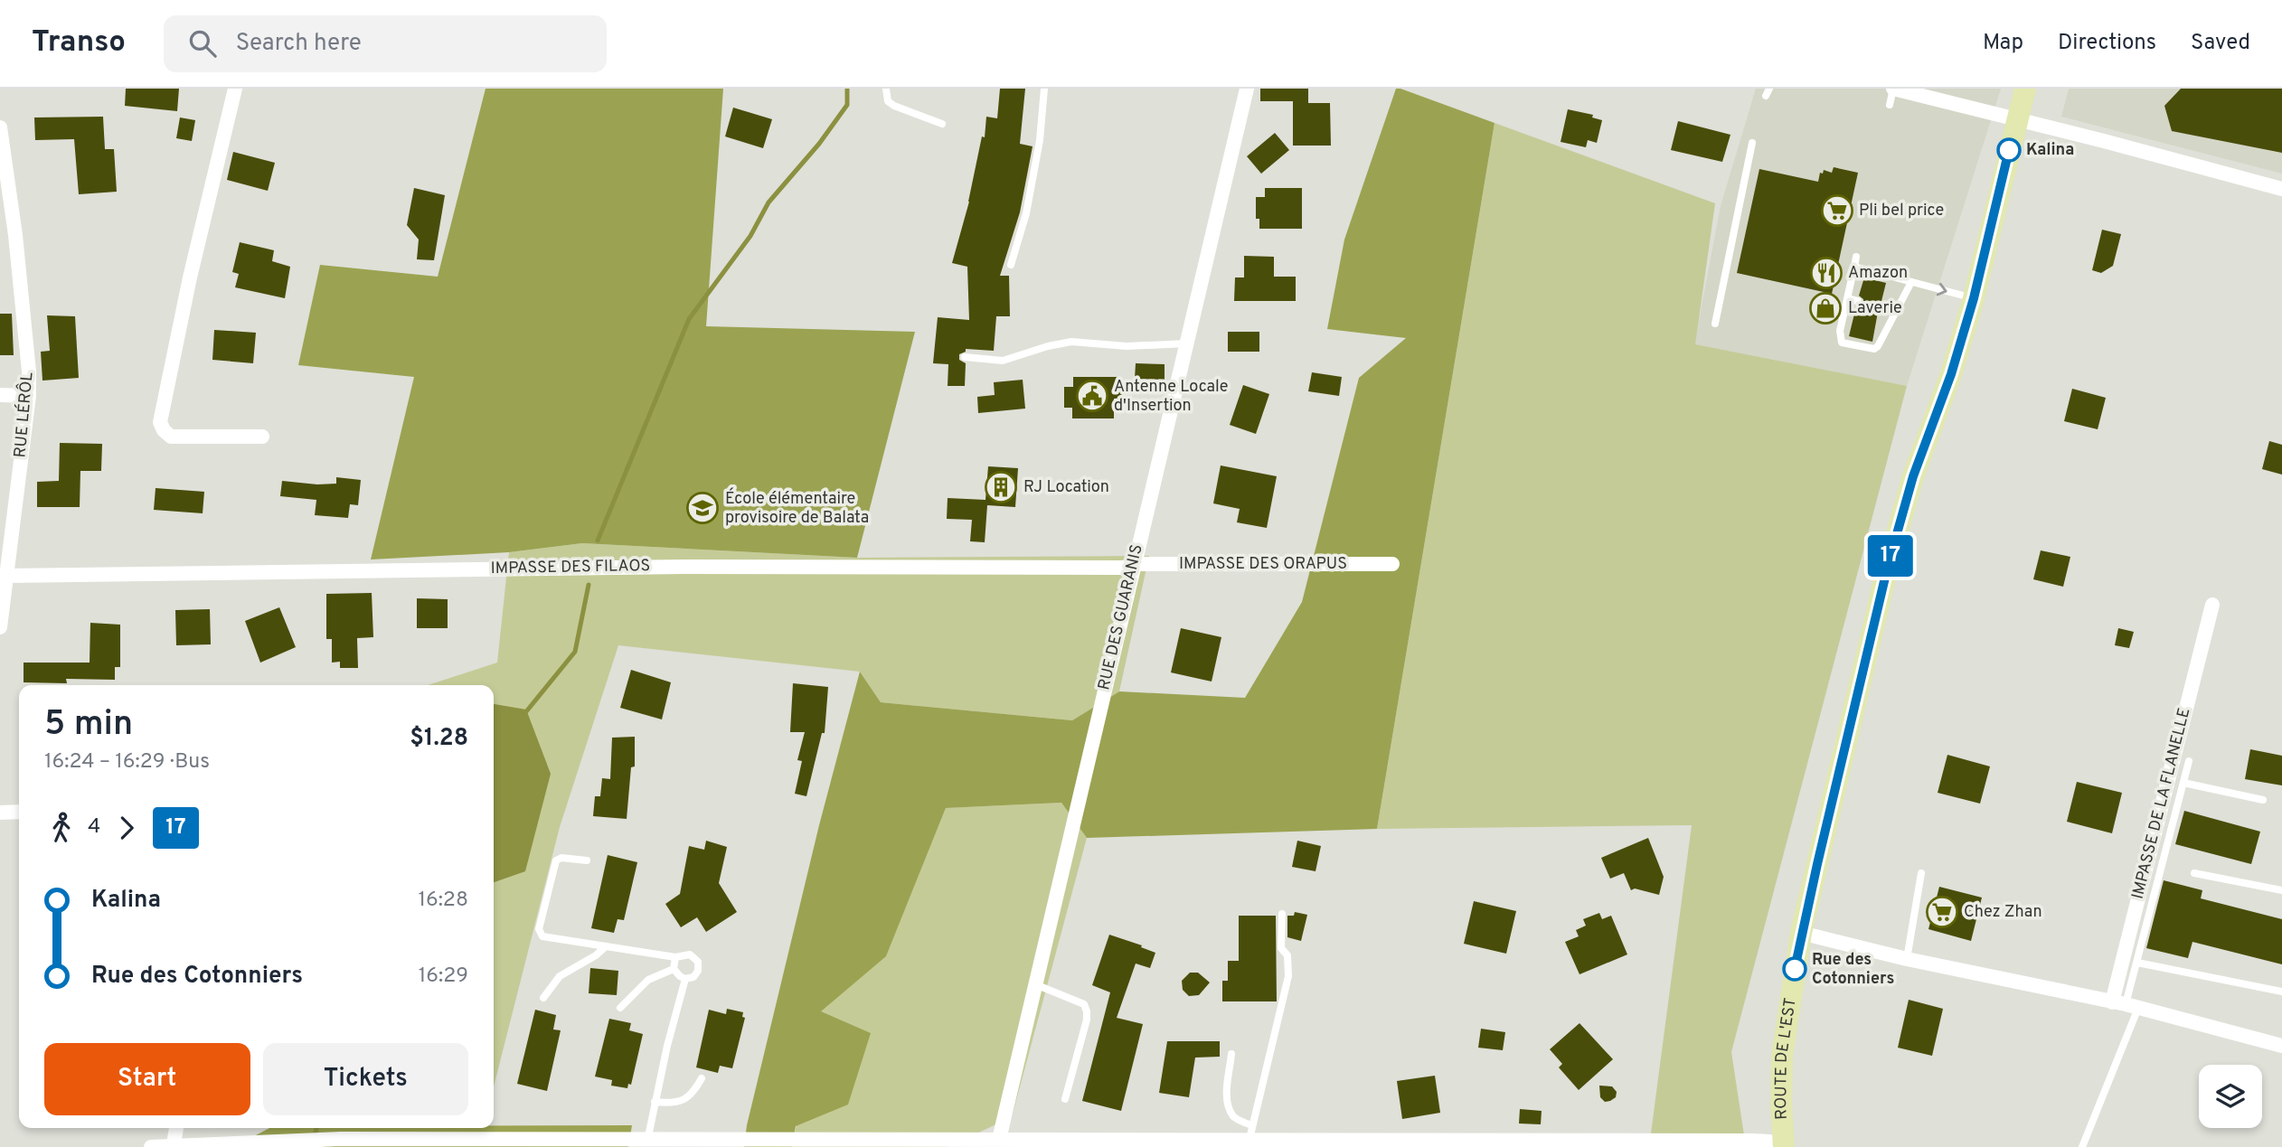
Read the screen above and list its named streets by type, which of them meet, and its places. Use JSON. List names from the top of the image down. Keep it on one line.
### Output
{"streets":{"main road":["ROUTE DE L'EST"],"street":["RUE LÉRÔL","IMPASSE DES ORAPUS","IMPASSE DES FILAOS","RUE DES GUARANIS","IMPASSE DE LA FLANELLE"]},"crossings":[["RUE LÉRÔL","IMPASSE DES FILAOS"],["IMPASSE DES ORAPUS","IMPASSE DES FILAOS"],["IMPASSE DES ORAPUS","RUE DES GUARANIS"],["IMPASSE DES FILAOS","RUE DES GUARANIS"]],"places":{"other":["Kalina","Rue des Cotonniers"],"supermarket":["Pli bel price","Chez Zhan"],"restaurant":["Amazon"],"shop":["Laverie"],"public building":["Antenne Locale d'Insertion"],"building":["RJ Location"],"school or university":["École élémentaire provisoire de Balata"]},"lines":["bus line 17"],"page":{"header":"Transo","search":"Search here","nav":["Map","Directions","Saved"],"on_map":"17","heading":["5 min","16:24 – 16:29 · Bus","$1.28"],"legs":["4","17"],"list":[{"name":"Kalina","value":"16:28"},{"name":"Rue des Cotonniers","value":"16:29"}],"buttons":["Start","Tickets"]}}
